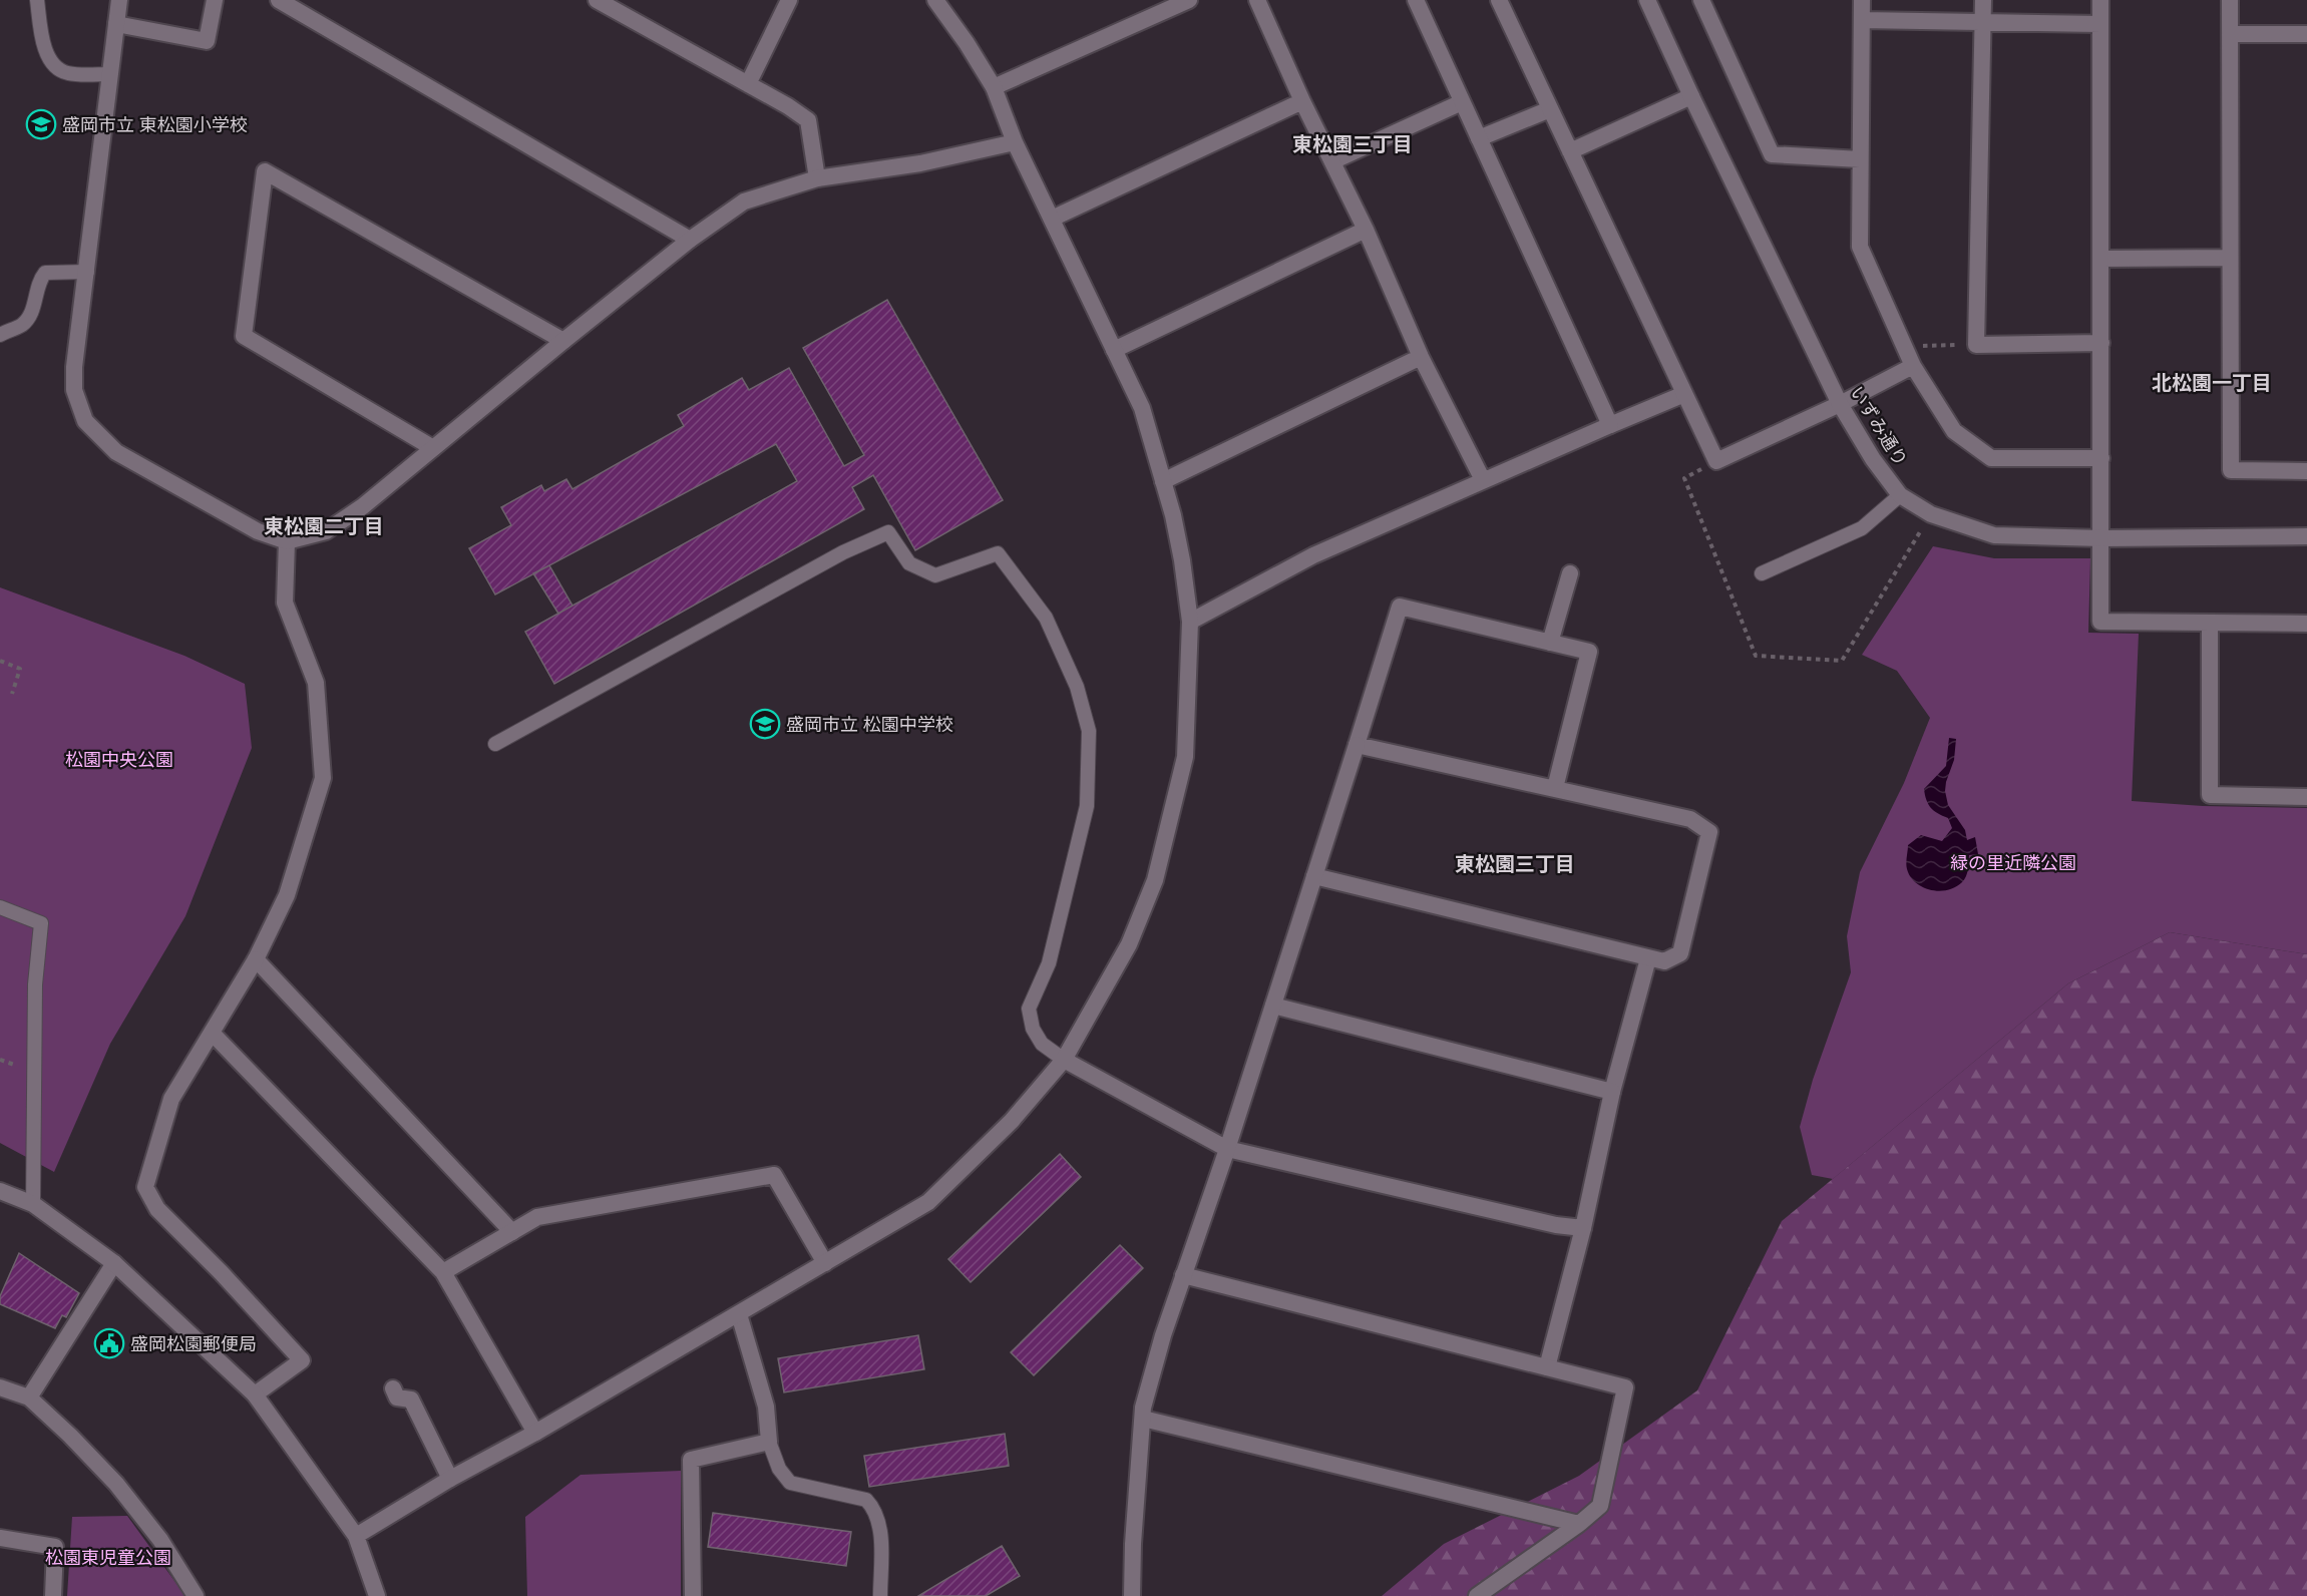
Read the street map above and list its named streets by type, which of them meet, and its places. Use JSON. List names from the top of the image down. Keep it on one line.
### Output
{"streets":{"street":["いずみ通り"]},"districts":["東松園三丁目","北松園一丁目","東松園二丁目","東松園三丁目"],"parks":["松園中央公園","緑の里近隣公園","松園東児童公園"],"places":{"school or university":["盛岡市立 東松園小学校","盛岡市立 松園中学校"],"public building":["盛岡松園郵便局"]}}
